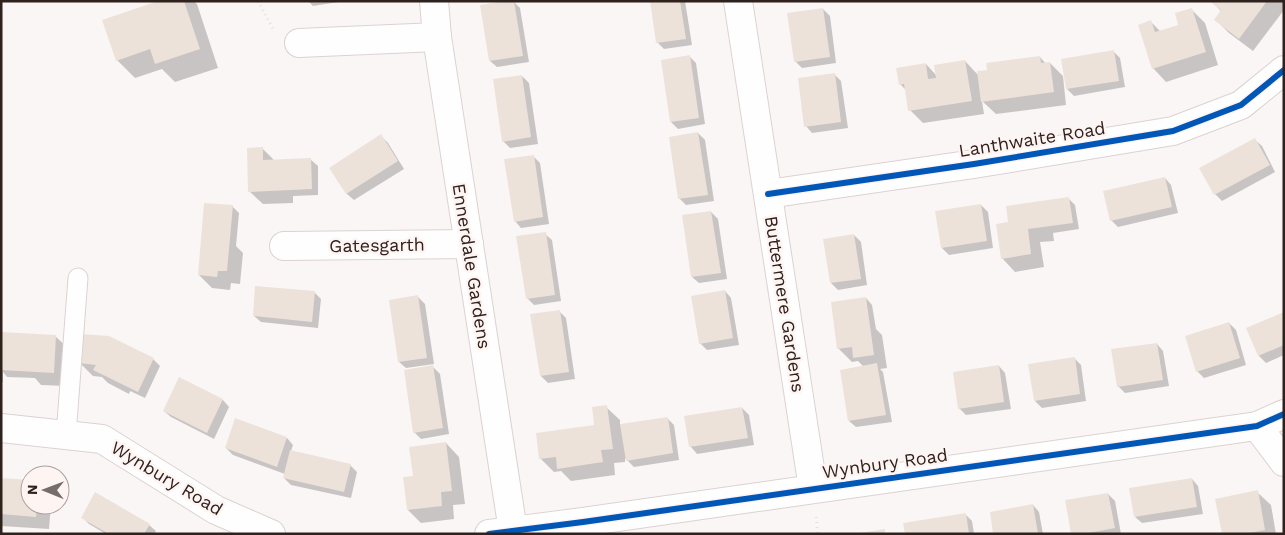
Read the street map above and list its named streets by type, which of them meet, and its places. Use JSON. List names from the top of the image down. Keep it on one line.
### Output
{"streets":{"street":["Lanthwaite Road","Gatesgarth","Ennerdale Gardens","Buttermere Gardens","Wynbury Road"]},"crossings":[["Lanthwaite Road","Buttermere Gardens"],["Gatesgarth","Ennerdale Gardens"],["Ennerdale Gardens","Wynbury Road"],["Buttermere Gardens","Wynbury Road"]],"north":"left"}
